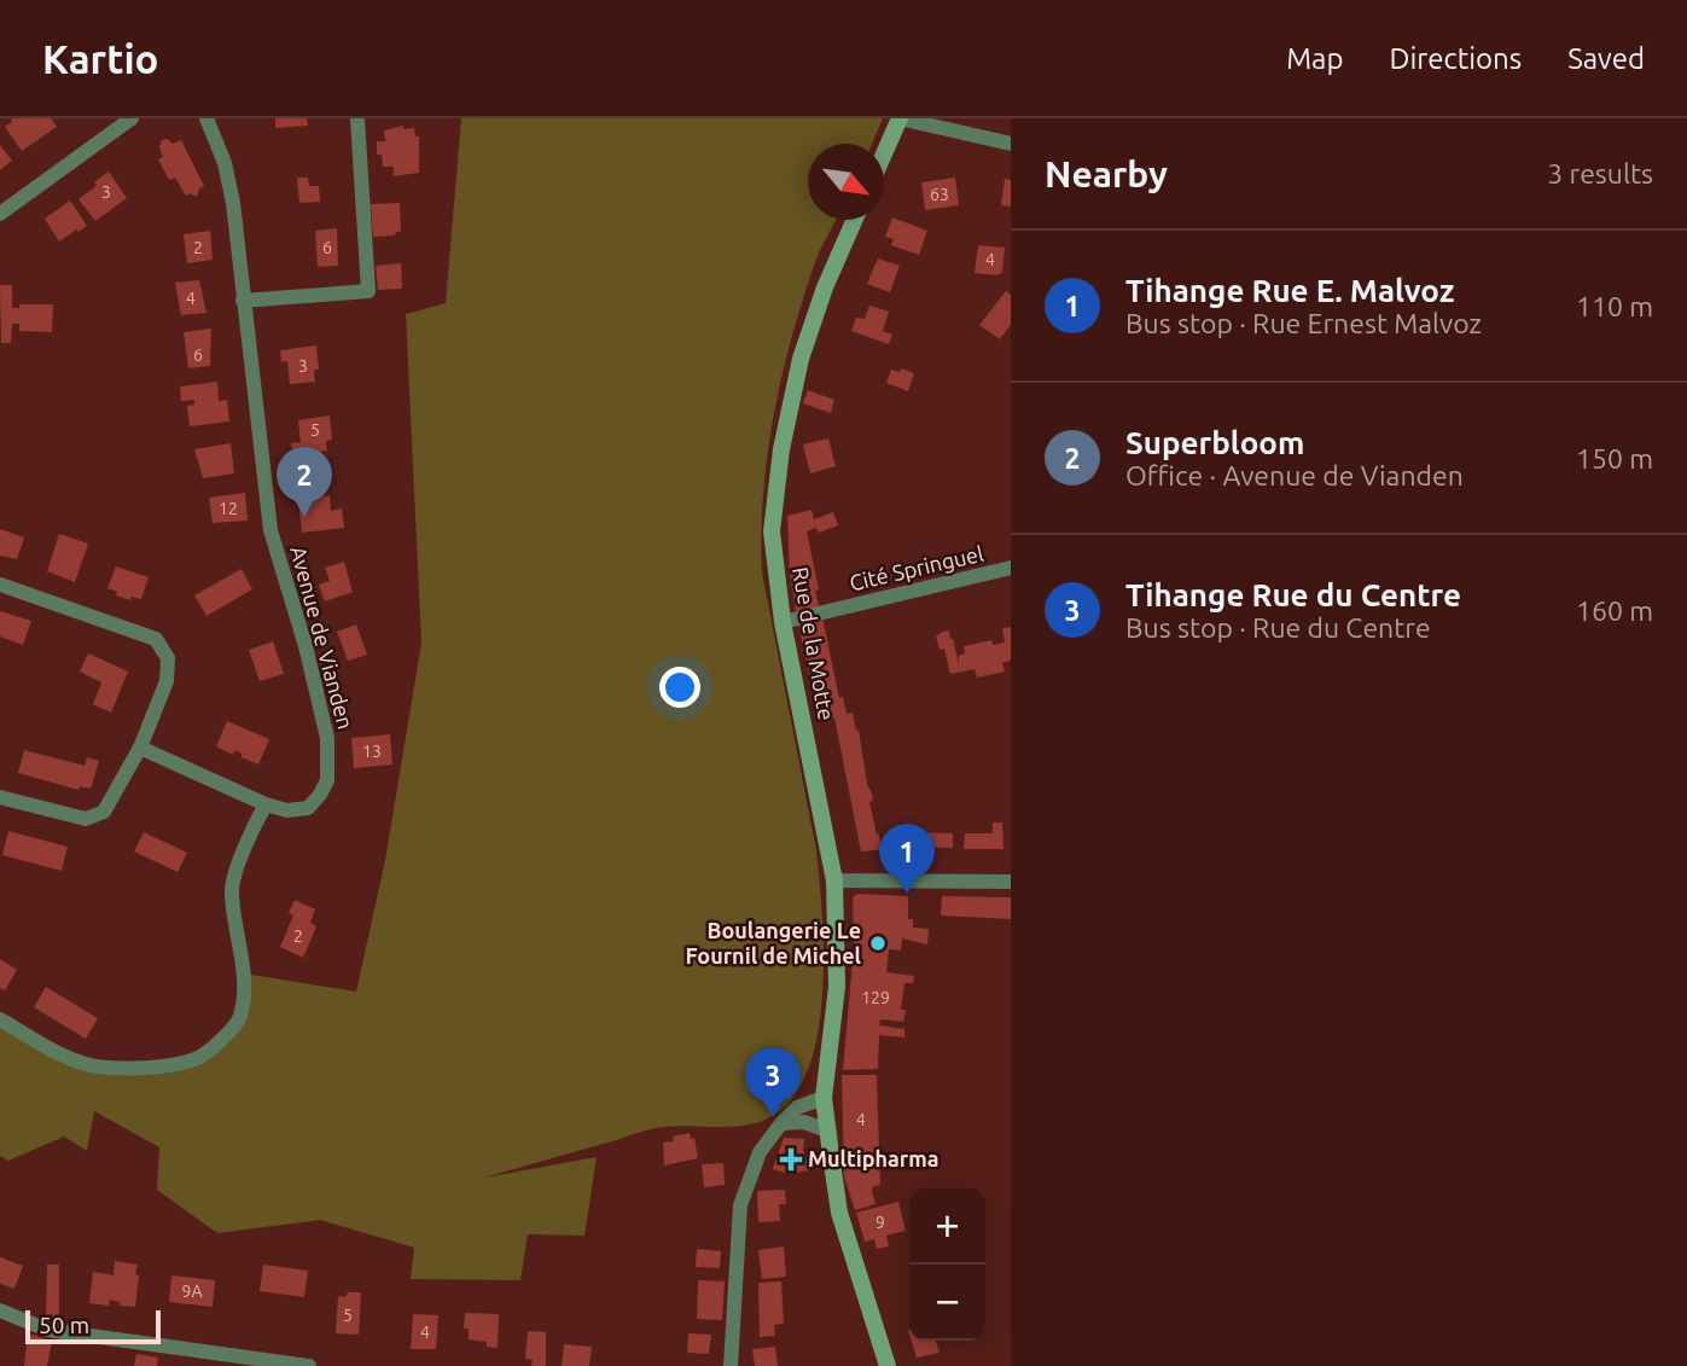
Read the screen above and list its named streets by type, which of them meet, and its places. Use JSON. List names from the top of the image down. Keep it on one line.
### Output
{"streets":{"street":["Cité Springuel","Avenue de Vianden","Rue de la Motte"]},"crossings":[["Cité Springuel","Rue de la Motte"]],"places":{"other":["Boulangerie Le Fournil de Michel"],"health":["Multipharma"]},"house_numbers":["3","63","2","6","4","4","6","3","5","12","13","2","129","4","9","9A","5","4"],"scale_bar":"50 m","north":"bottom right","page":{"header":"Kartio","nav":["Map","Directions","Saved"],"heading":["Nearby","3 results"],"list":[{"mark":"1","name":"Tihange Rue E. Malvoz","note":"Bus stop · Rue Ernest Malvoz","value":"110 m"},{"mark":"2","name":"Superbloom","note":"Office · Avenue de Vianden","value":"150 m"},{"mark":"3","name":"Tihange Rue du Centre","note":"Bus stop · Rue du Centre","value":"160 m"}],"pins":["2","1","3"],"map_buttons":["+","−"],"scale":"50 m"}}
